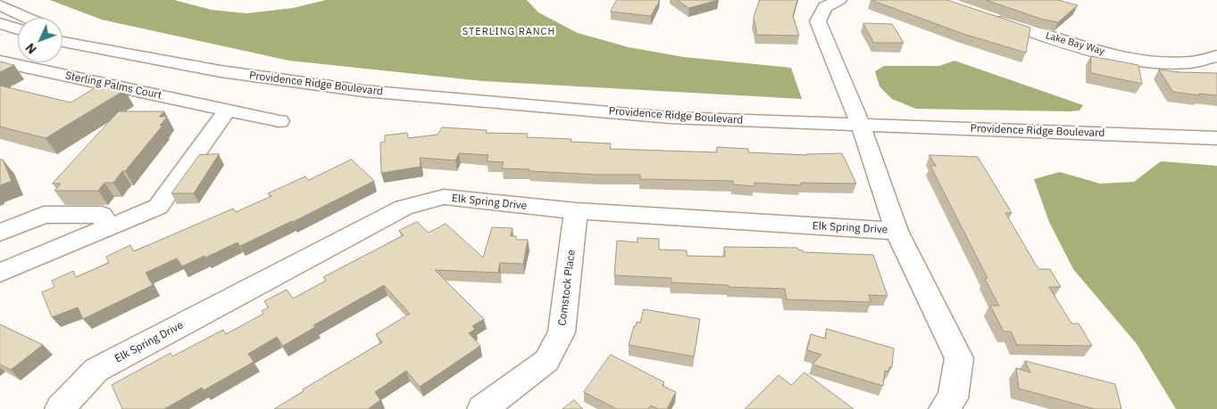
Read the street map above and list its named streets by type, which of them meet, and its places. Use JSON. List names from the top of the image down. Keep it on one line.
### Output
{"streets":{"street":["Lake Bay Way","Providence Ridge Boulevard","Sterling Palms Court","Elk Spring Drive","Comstock Place"]},"crossings":[["Providence Ridge Boulevard","Elk Spring Drive"],["Elk Spring Drive","Comstock Place"]],"districts":["STERLING RANCH"],"north":"bottom left"}
